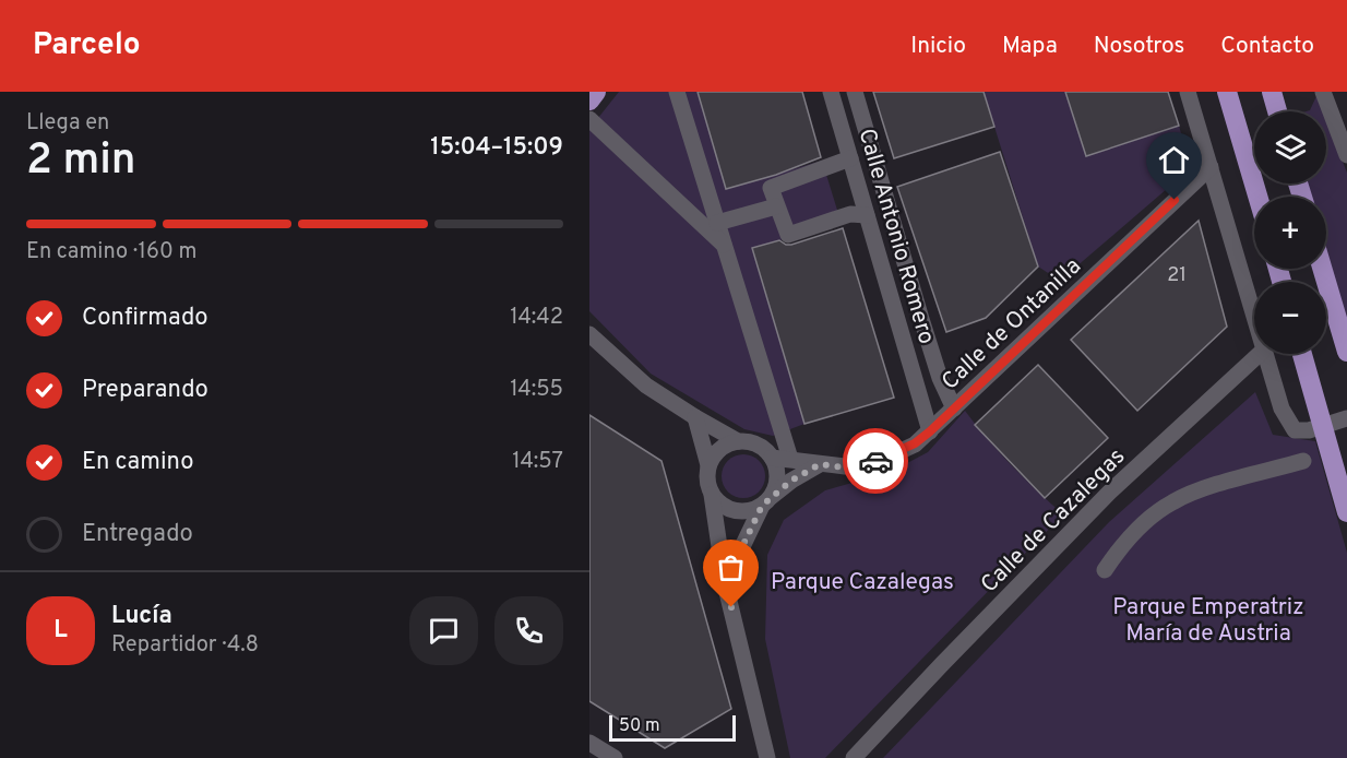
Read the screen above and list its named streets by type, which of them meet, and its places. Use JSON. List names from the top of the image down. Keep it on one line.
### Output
{"streets":{"street":["Calle Antonio Romero","Calle de Ontanilla","Calle de Cazalegas"]},"crossings":[["Calle Antonio Romero","Calle de Ontanilla"]],"parks":["Parque Cazalegas","Parque Emperatriz María de Austria"],"house_numbers":["21"],"scale_bar":"50 m","page":{"header":"Parcelo","nav":["Inicio","Mapa","Nosotros","Contacto"],"heading":["2 min","Llega en","15:04–15:09"],"panel":["Lucía","Repartidor · 4.8"],"map_buttons":["+","−"],"bar":"En camino · 160 m","list":[["Confirmado","14:42"],["Preparando","14:55"],["En camino","14:57"],"Entregado"],"round":"L","scale":"50 m"}}
